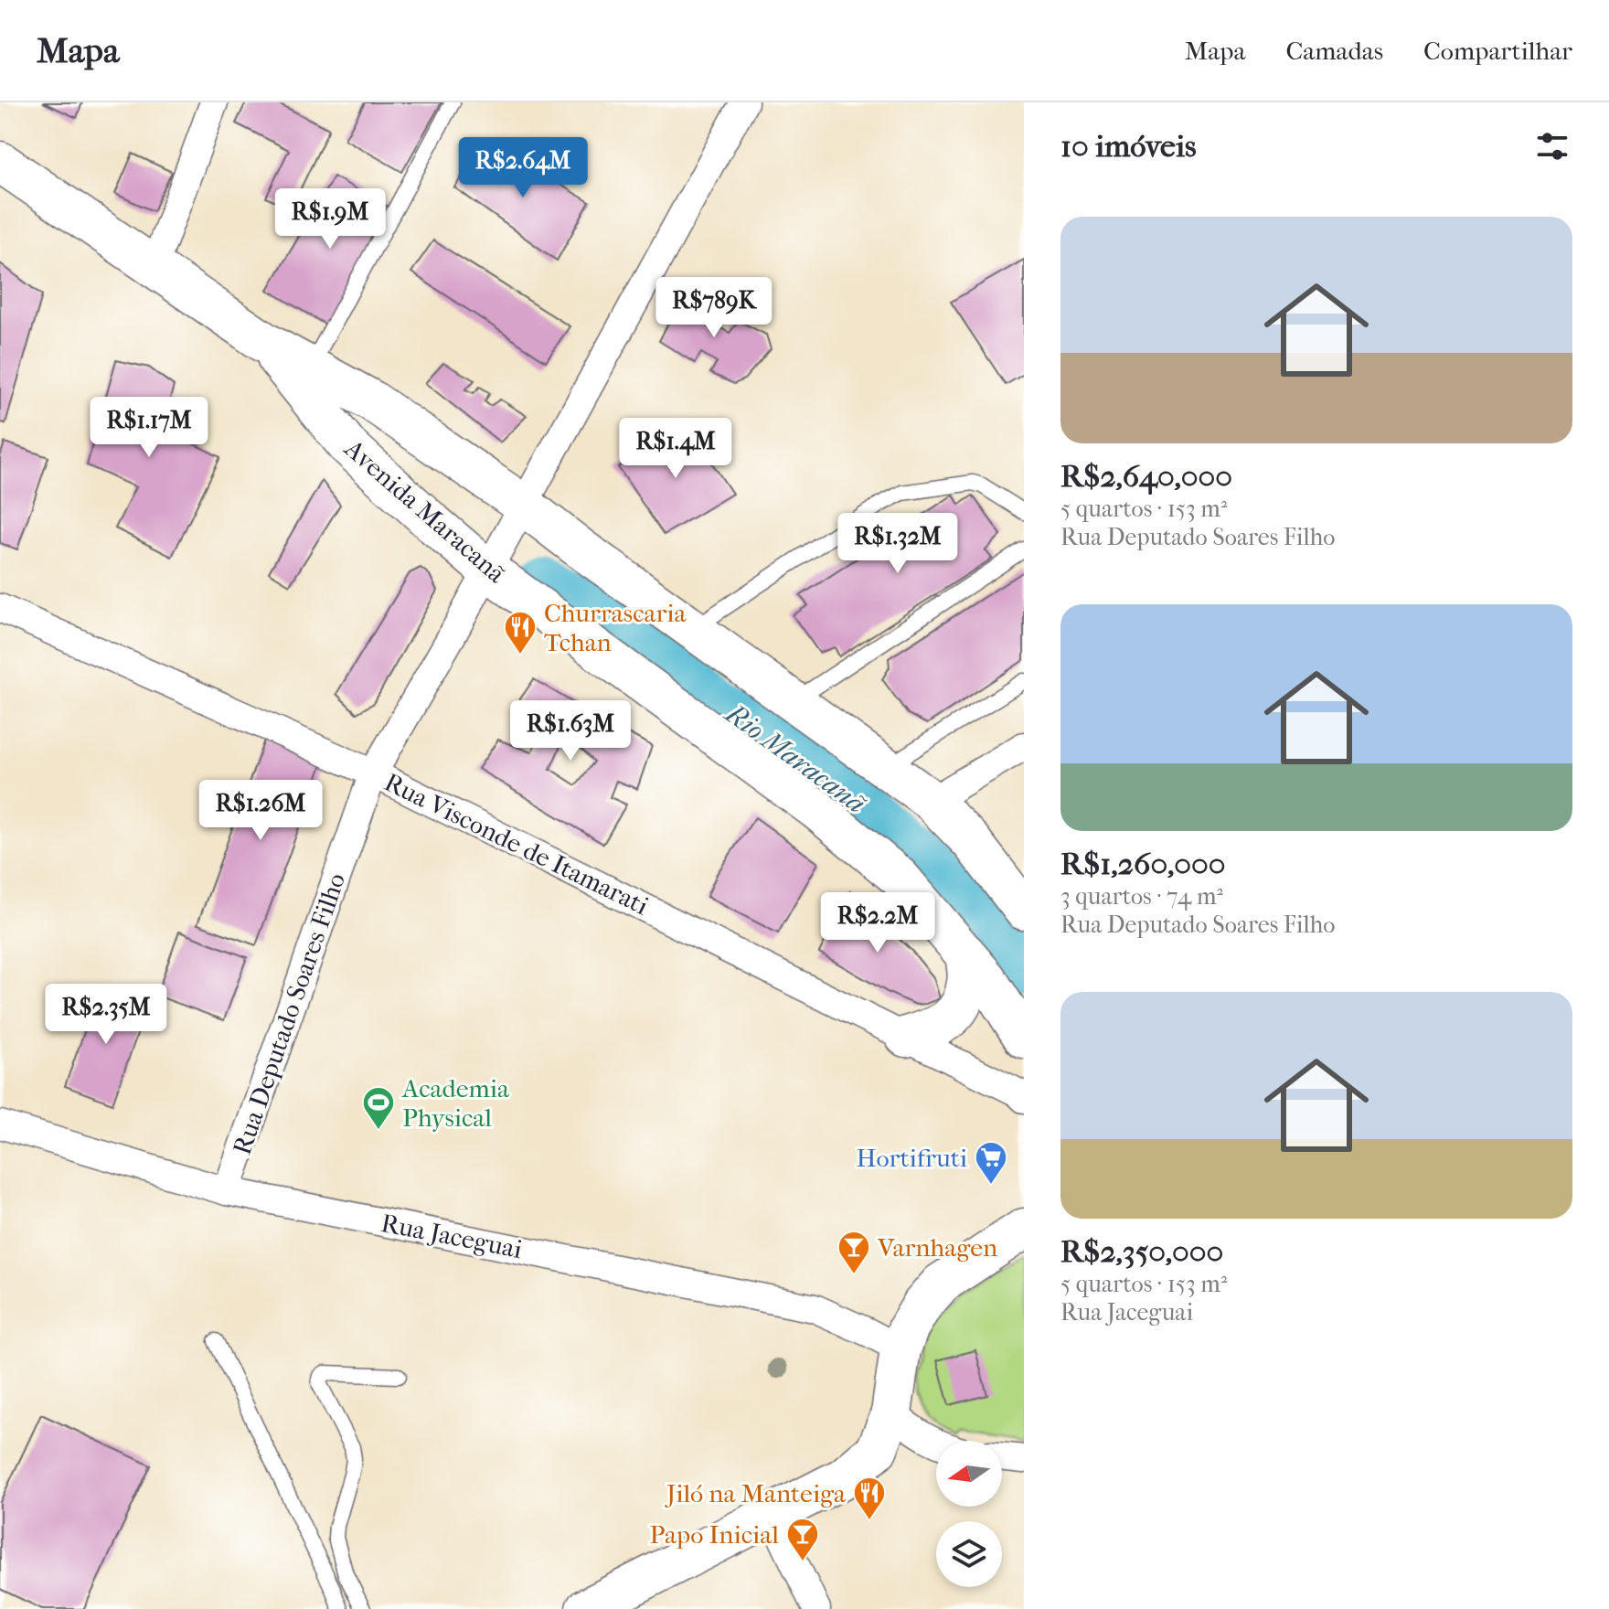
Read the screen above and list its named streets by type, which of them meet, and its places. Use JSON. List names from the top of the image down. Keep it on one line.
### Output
{"streets":{"main road":["Avenida Maracanã"],"street":["Rua Visconde de Itamarati","Rua Deputado Soares Filho","Rua Jaceguai"]},"crossings":[["Avenida Maracanã","Rua Deputado Soares Filho"],["Rua Visconde de Itamarati","Rua Deputado Soares Filho"],["Rua Deputado Soares Filho","Rua Jaceguai"]],"water":["Rio Maracanã"],"places":{"restaurant":["Churrascaria Tchan","Jiló na Manteiga"],"sports":["Academia Physical"],"supermarket":["Hortifruti"],"bar":["Varnhagen","Papo Inicial"]},"north":"left","page":{"header":"Mapa","nav":["Mapa","Camadas","Compartilhar"],"heading":"10 imóveis","price":["R$2.64M","R$1.9M","R$789K","R$1.17M","R$1.4M","R$1.32M","R$1.63M","R$1.26M","R$2.2M","R$2.35M"],"list":[{"name":"R$2,640,000","note":"5 quartos · 153 m² · Rua Deputado Soares Filho"},{"name":"R$1,260,000","note":"3 quartos · 74 m² · Rua Deputado Soares Filho"},{"name":"R$2,350,000","note":"5 quartos · 153 m² · Rua Jaceguai"}]}}
